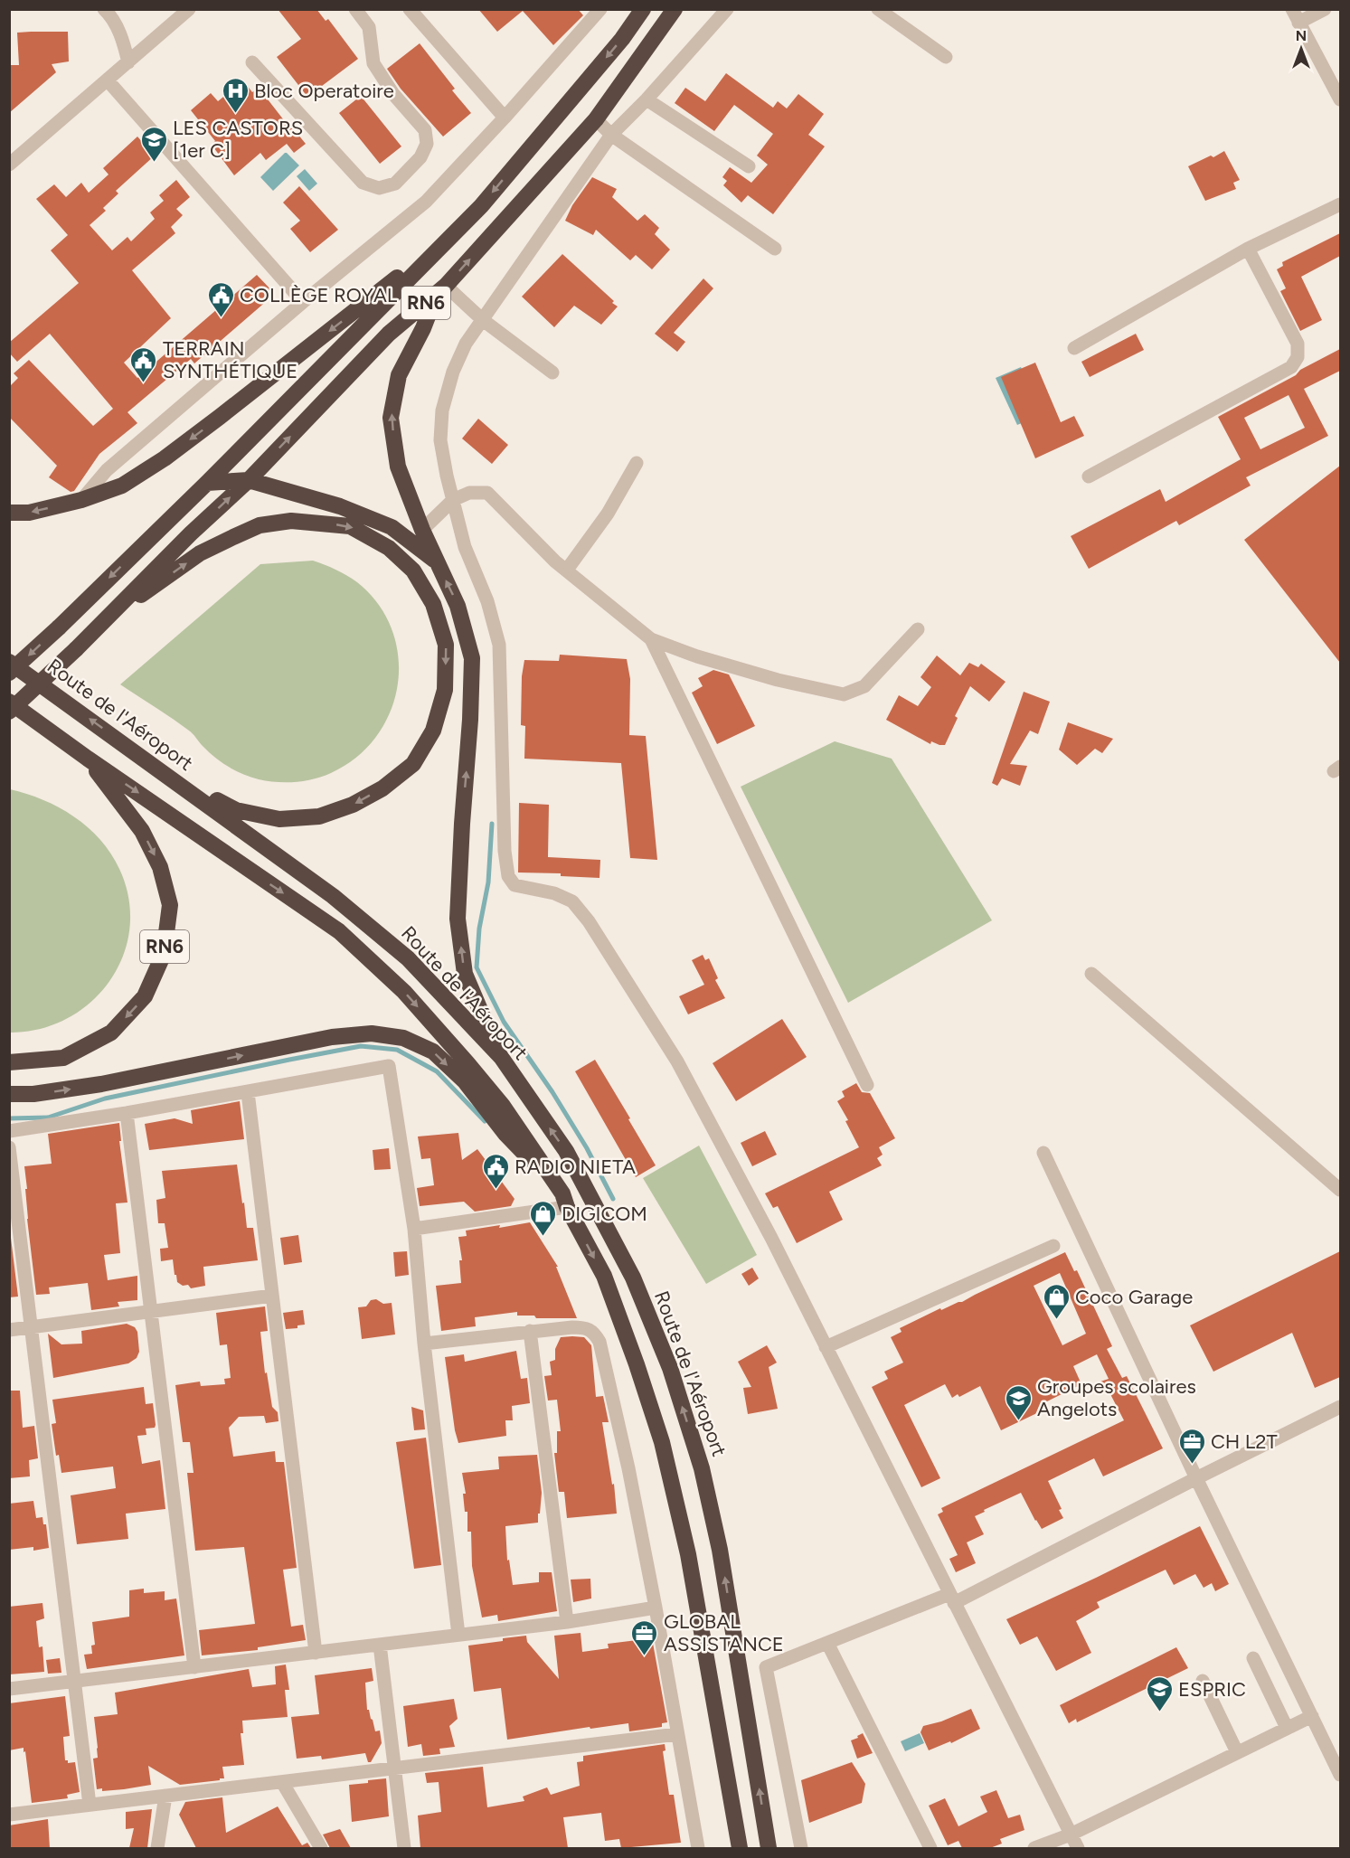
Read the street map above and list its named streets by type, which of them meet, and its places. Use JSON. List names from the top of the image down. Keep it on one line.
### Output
{"streets":{"highway":["RN6","Route de l'Aéroport"]},"places":{"hospital":["Bloc Operatoire"],"school or university":["LES CASTORS [1er C]","Groupes scolaires Angelots","ESPRIC"],"public building":["COLLÈGE ROYAL","TERRAIN SYNTHÉTIQUE","RADIO NIETA"],"shop":["DIGICOM","Coco Garage"],"office":["CH L2T","GLOBAL ASSISTANCE"]},"north":"top"}
